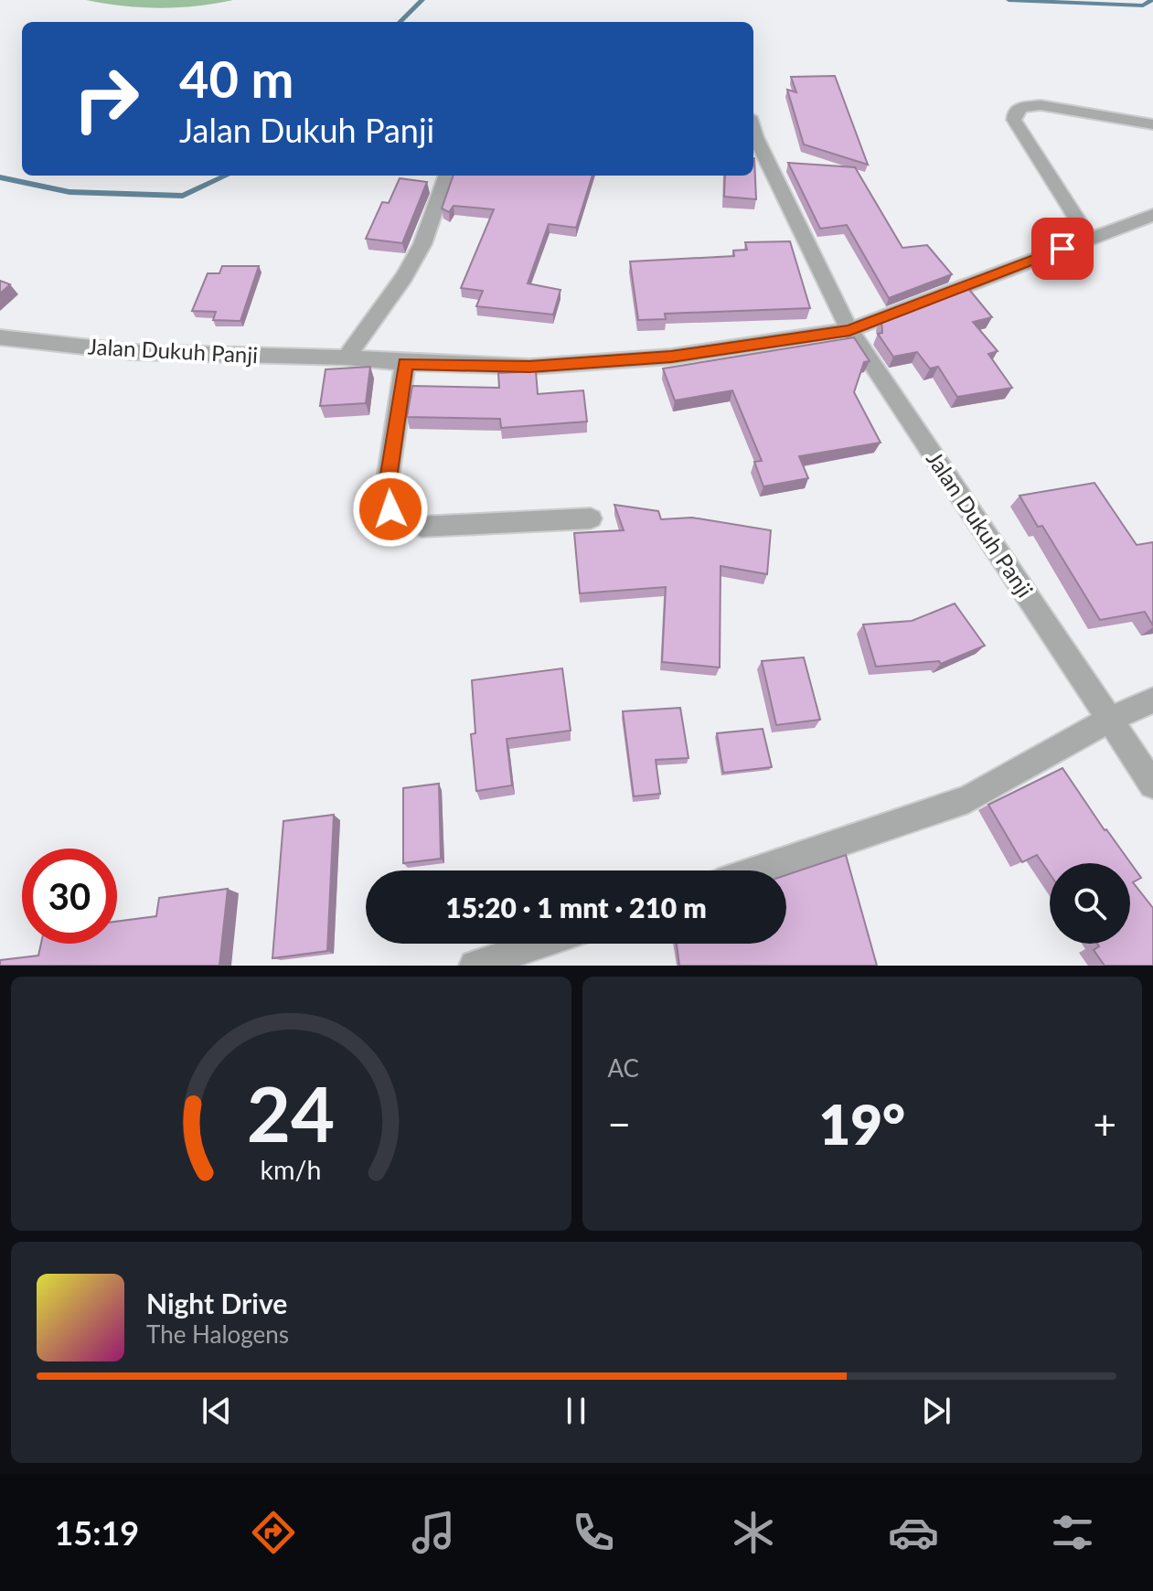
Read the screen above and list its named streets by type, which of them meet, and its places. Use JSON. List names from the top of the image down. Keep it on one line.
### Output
{"streets":{"street":["Jalan Dukuh Panji"]},"page":{"turn":["40 m","Jalan Dukuh Panji"],"limit":"30","trip":"15:20 · 1 mnt · 210 m","tile":"AC","heat":["−","19°","+"],"song":["Night Drive","The Halogens"],"tabs":"15:19","gauge":["24","km/h"]}}
